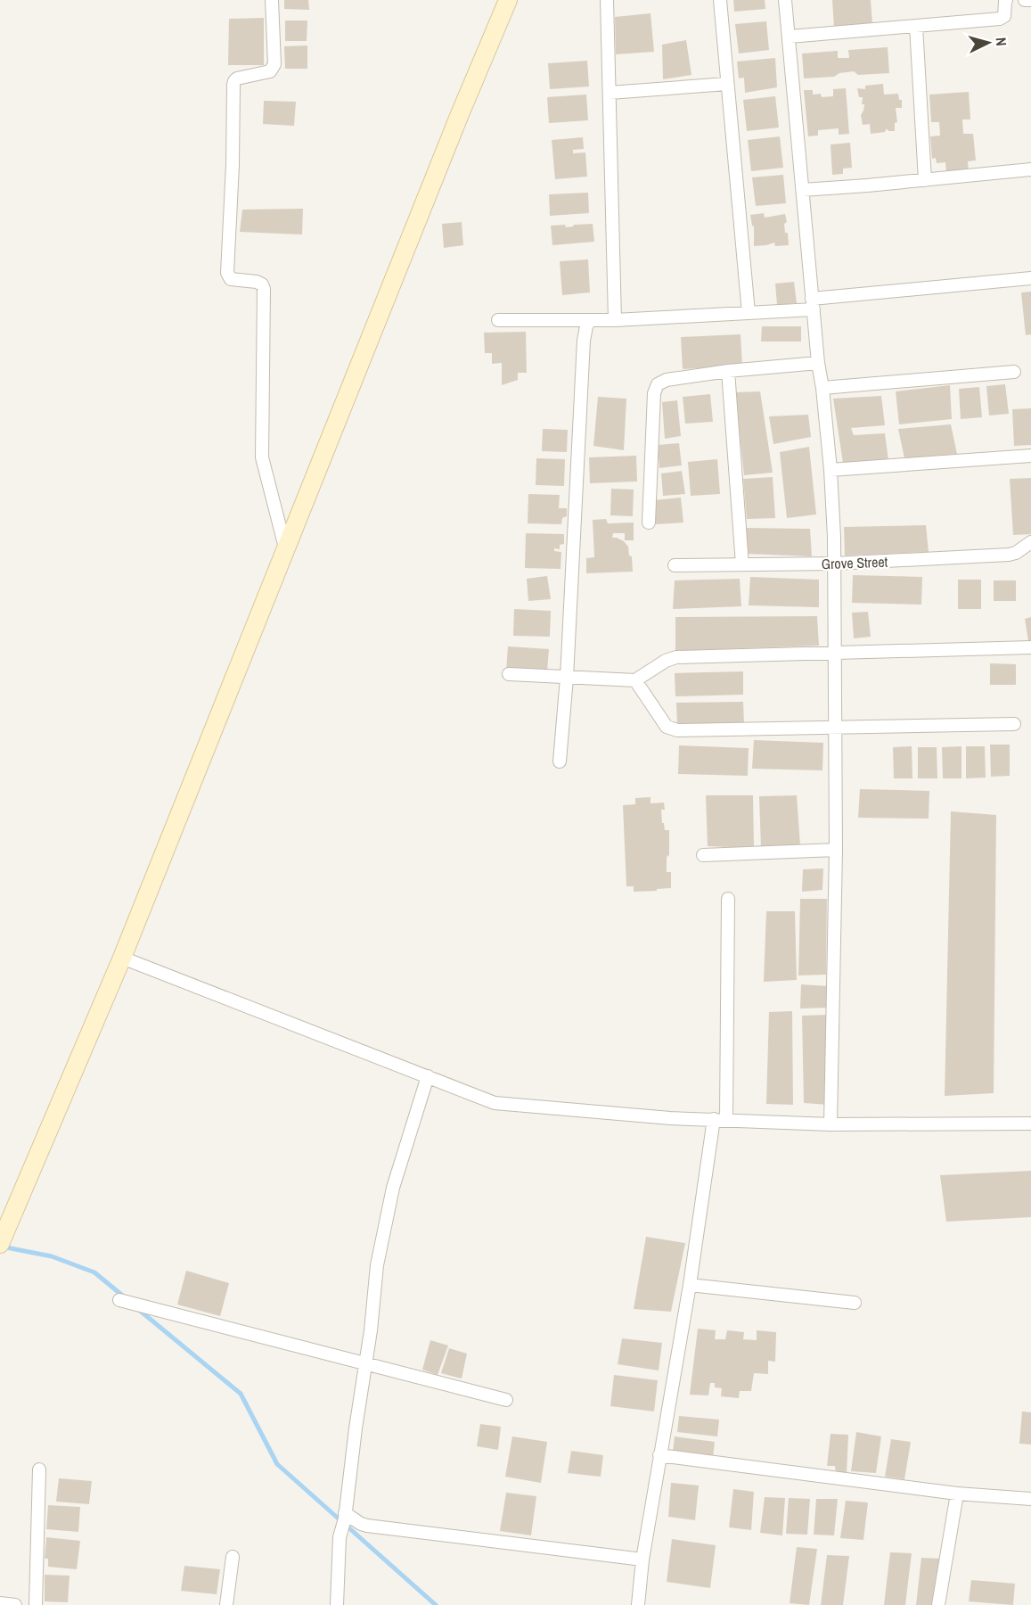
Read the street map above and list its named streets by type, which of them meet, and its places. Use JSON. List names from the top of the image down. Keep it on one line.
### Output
{"streets":{"street":["Grove Street"]},"north":"right"}
